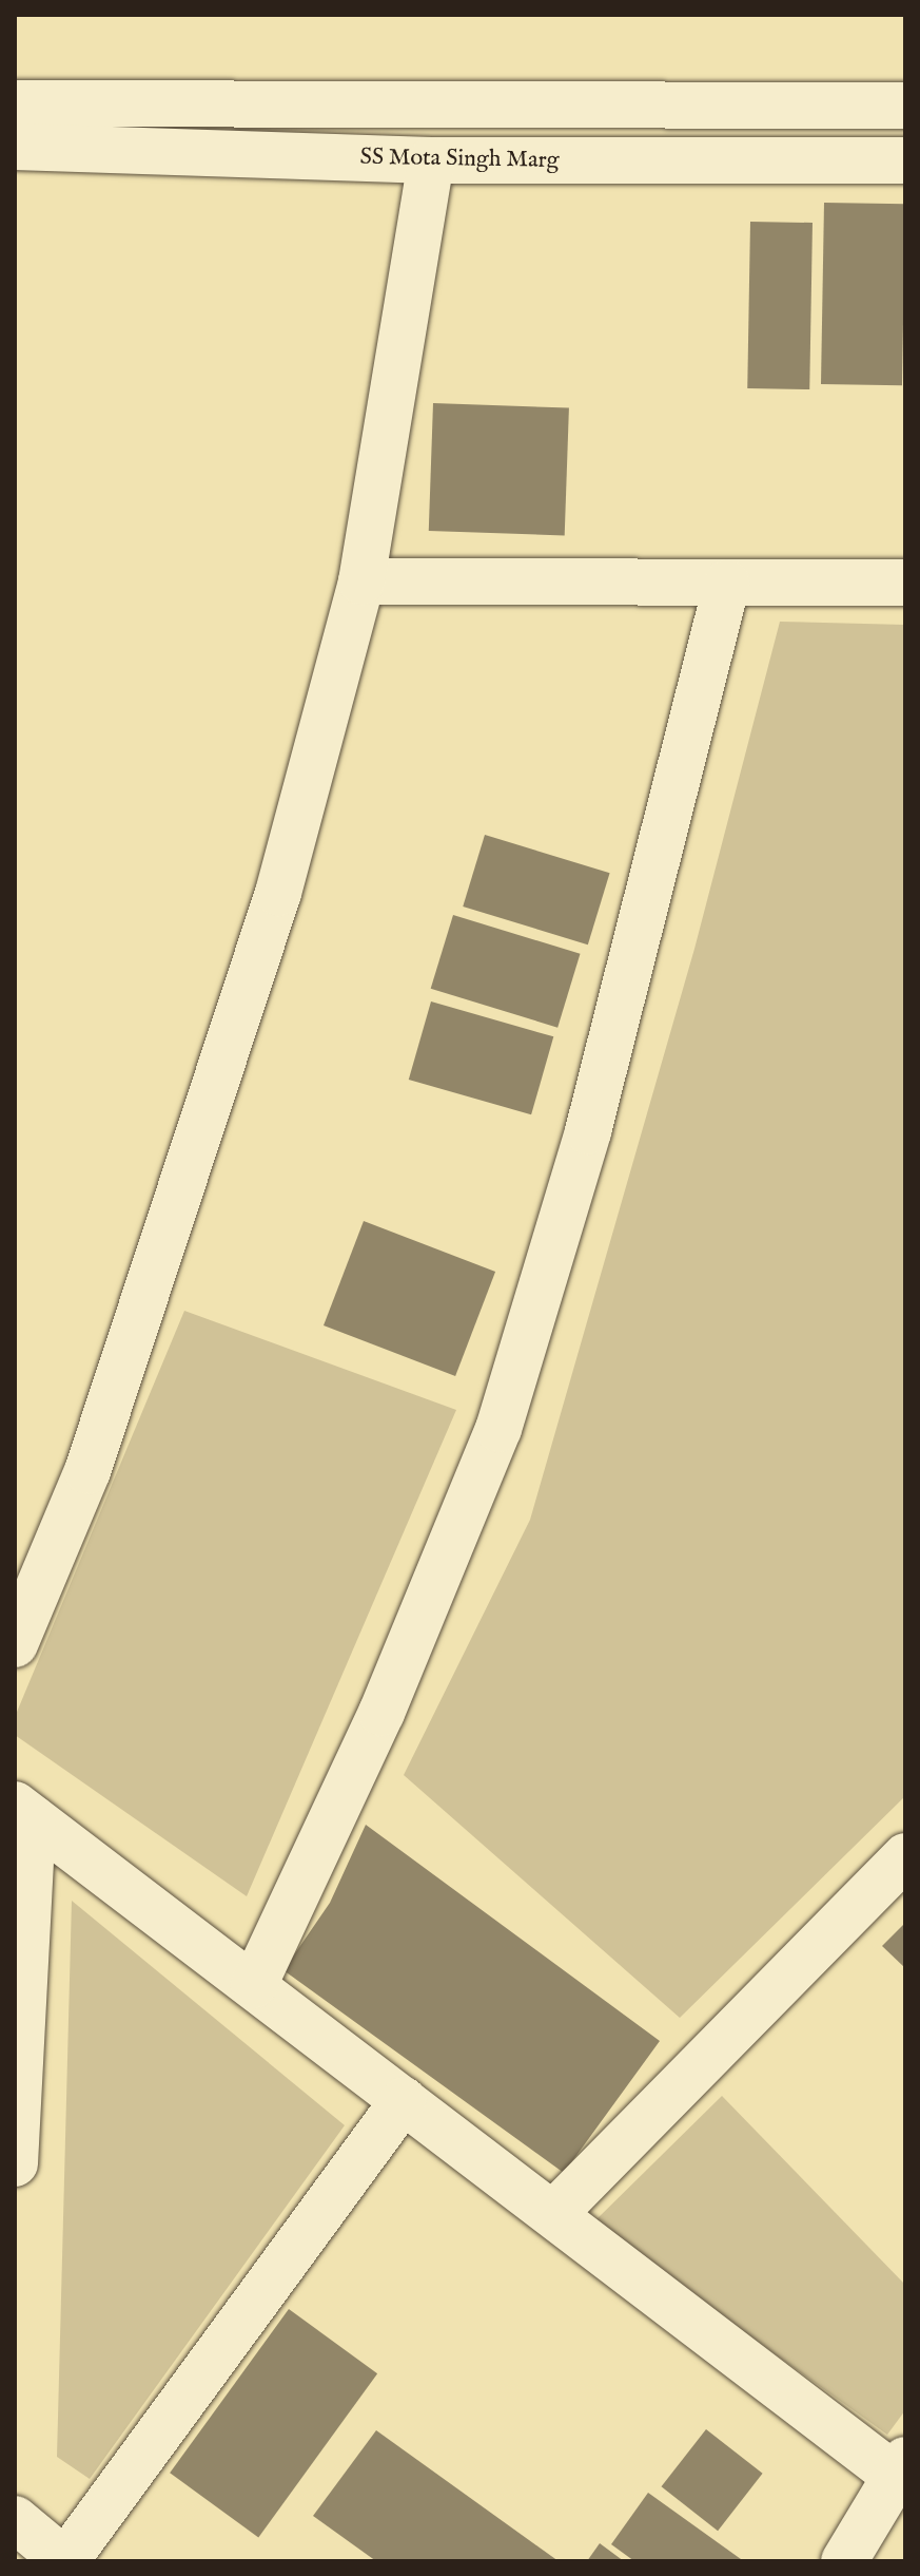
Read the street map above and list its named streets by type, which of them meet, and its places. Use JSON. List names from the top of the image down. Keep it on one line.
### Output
{"streets":{"street":["SS Mota Singh Marg"]}}
